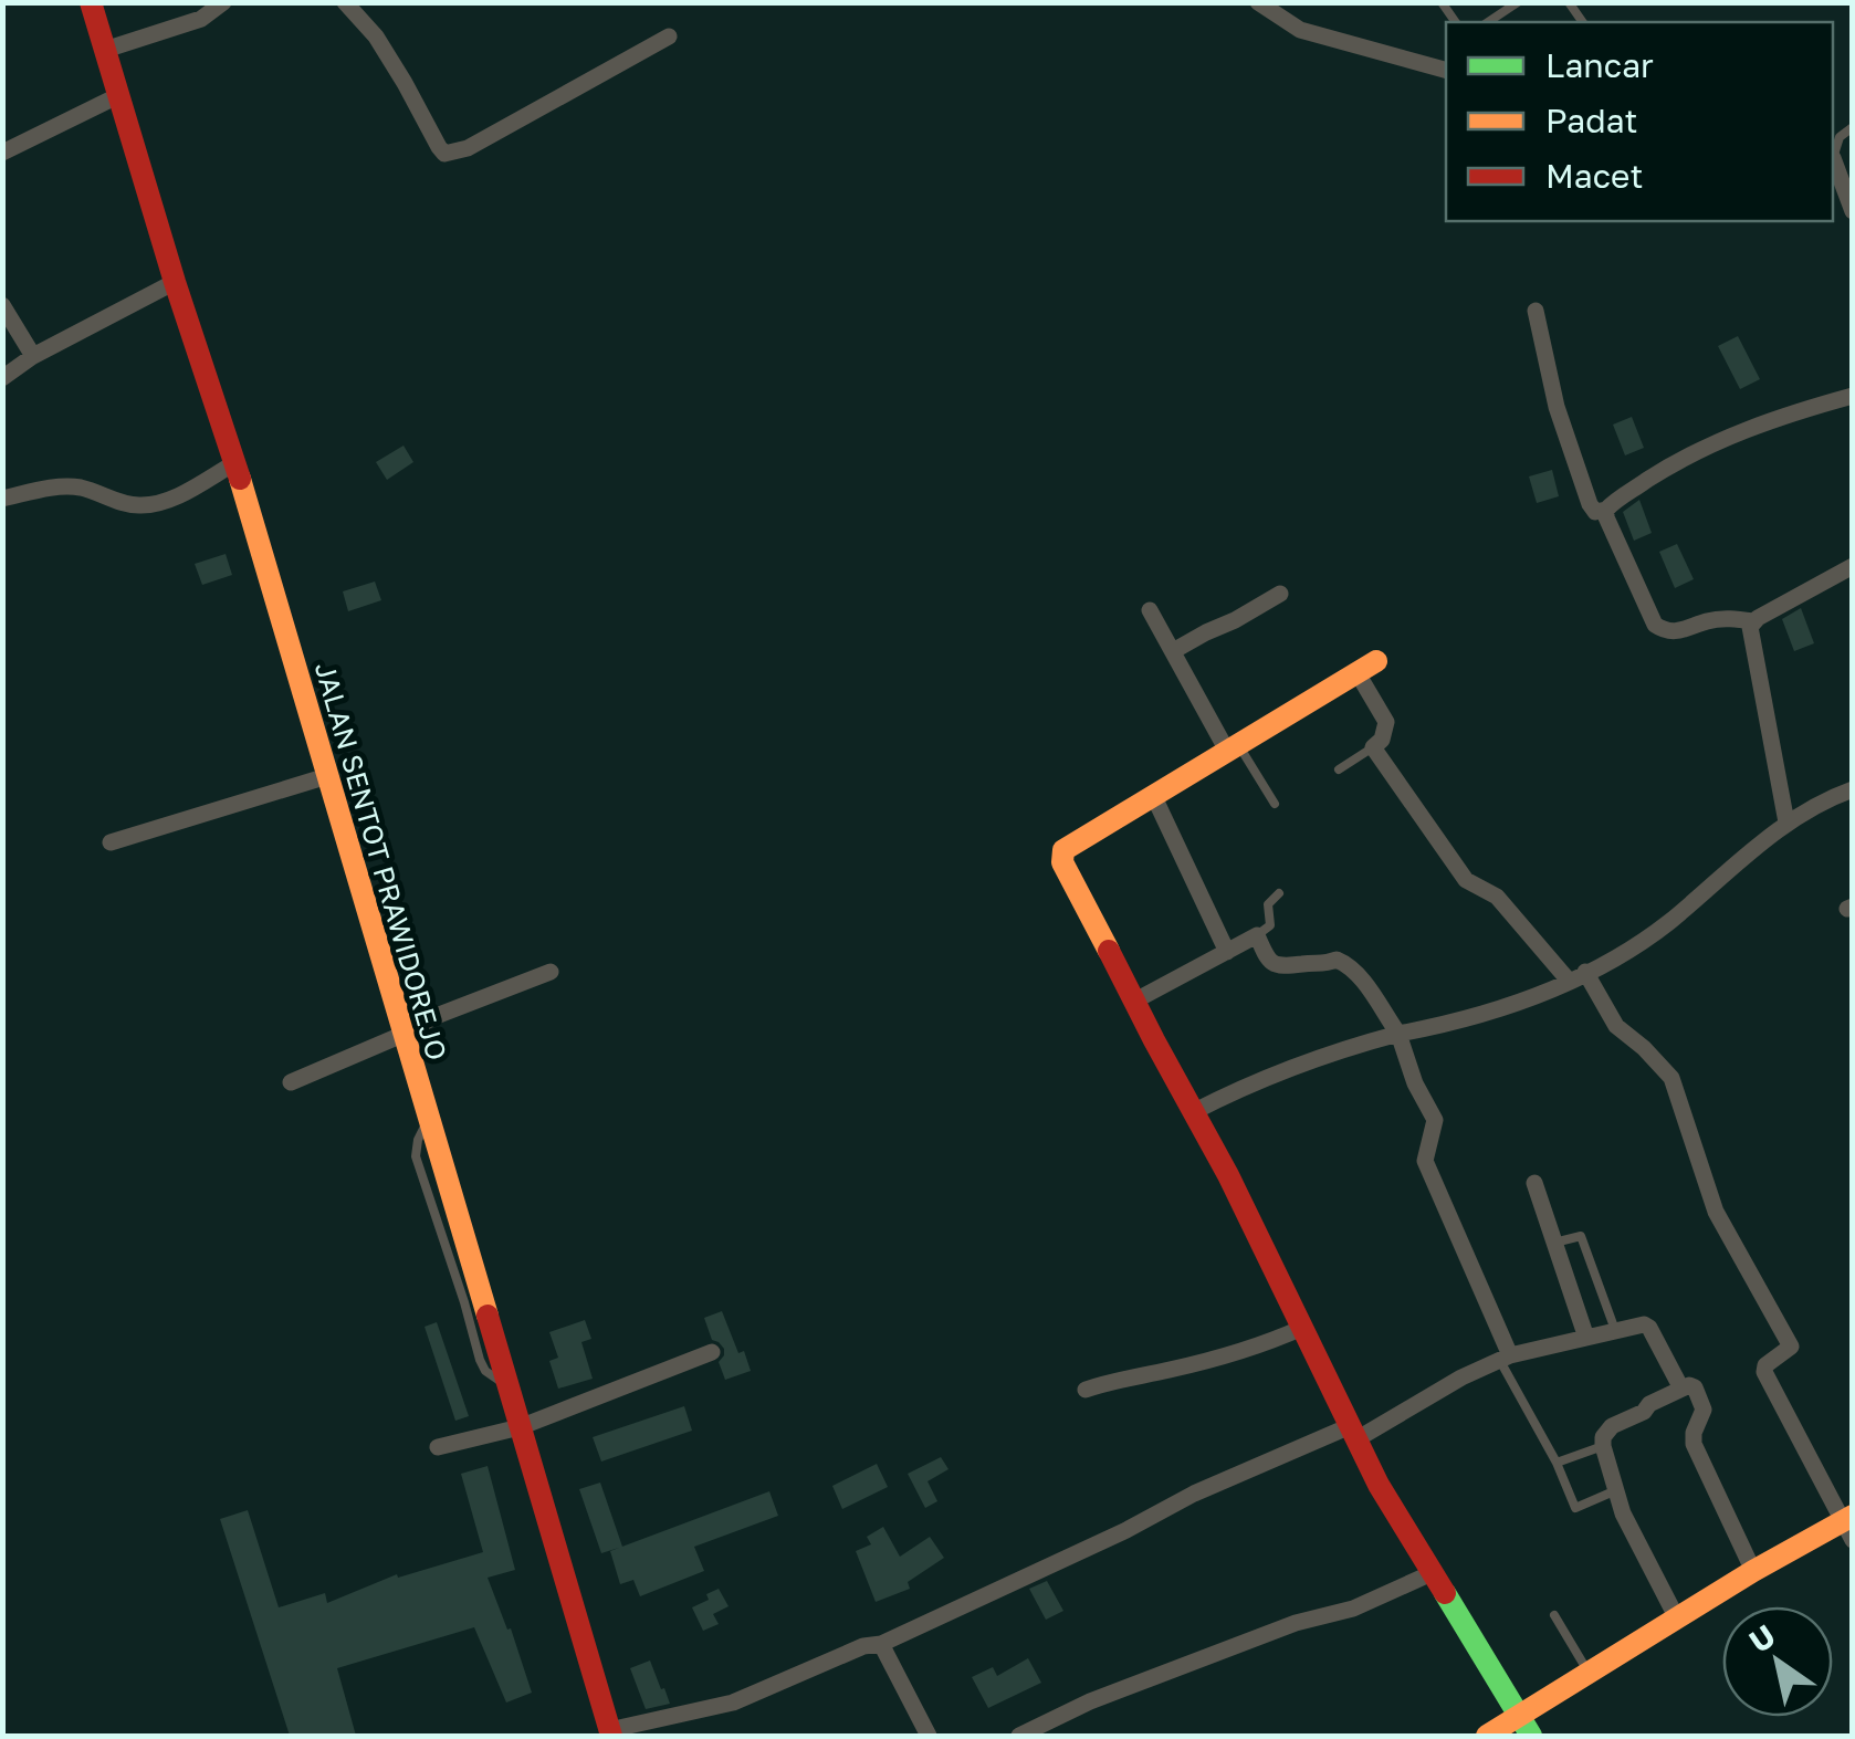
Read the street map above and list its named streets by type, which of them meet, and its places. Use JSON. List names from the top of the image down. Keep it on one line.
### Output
{"streets":{"main road":["JALAN SENTOT PRAWIDOREJO"]},"legend":["Lancar","Padat","Macet"],"north":"top left"}
